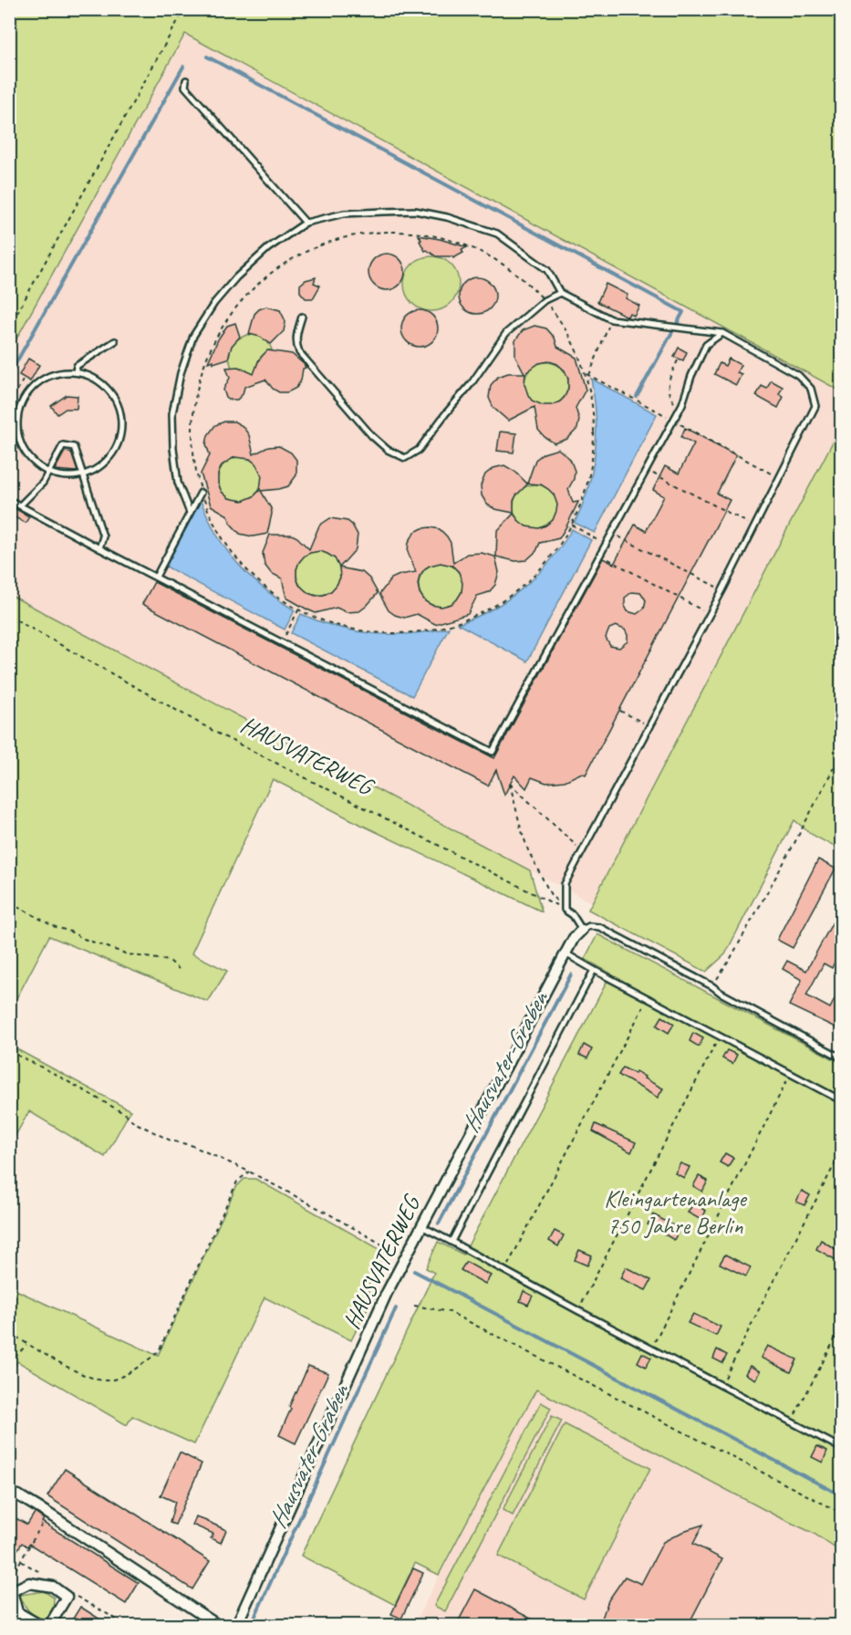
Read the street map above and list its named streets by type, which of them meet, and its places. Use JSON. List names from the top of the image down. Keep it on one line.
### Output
{"streets":{"street":["HAUSVATERWEG"]},"water":["Hausvater-Graben"],"parks":["Kleingartenanlage 750 Jahre Berlin"]}
